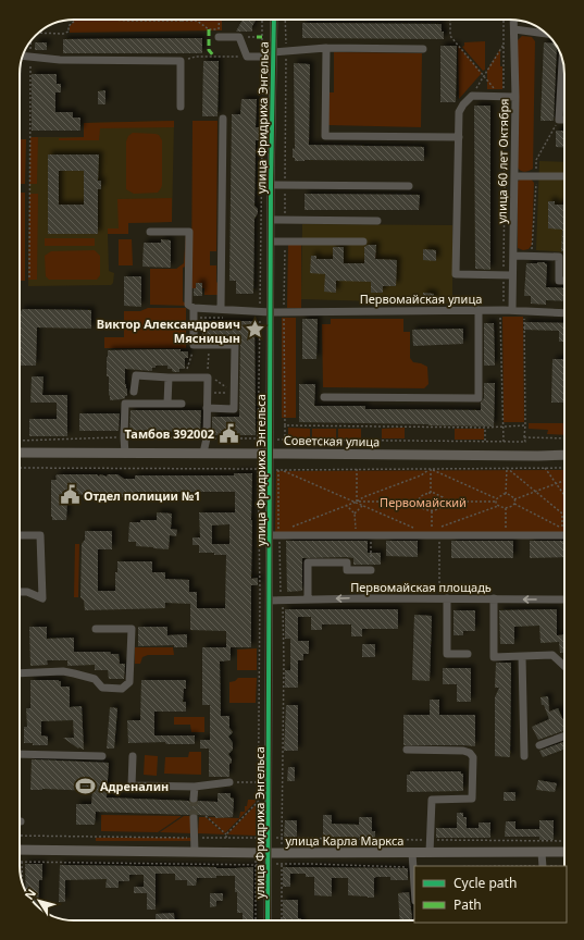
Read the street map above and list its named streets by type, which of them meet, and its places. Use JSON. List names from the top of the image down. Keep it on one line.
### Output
{"streets":{"main road":["Советская улица","улица Карла Маркса"],"street":["улица Фридриха Энгельса","улица 60 лет Октября","Первомайская улица","Первомайская площадь"]},"crossings":[["улица Фридриха Энгельса","Первомайская улица"],["улица Фридриха Энгельса","Советская улица"],["улица Фридриха Энгельса","Первомайская площадь"],["улица Фридриха Энгельса","улица Карла Маркса"],["улица 60 лет Октября","Первомайская улица"]],"parks":["Первомайский"],"places":{"place":["Виктор Александрович Мясницын"],"public building":["Тамбов 392002","Отдел полиции №1"],"sports":["Адреналин"]},"legend":["Cycle path","Path"],"north":"top left"}
